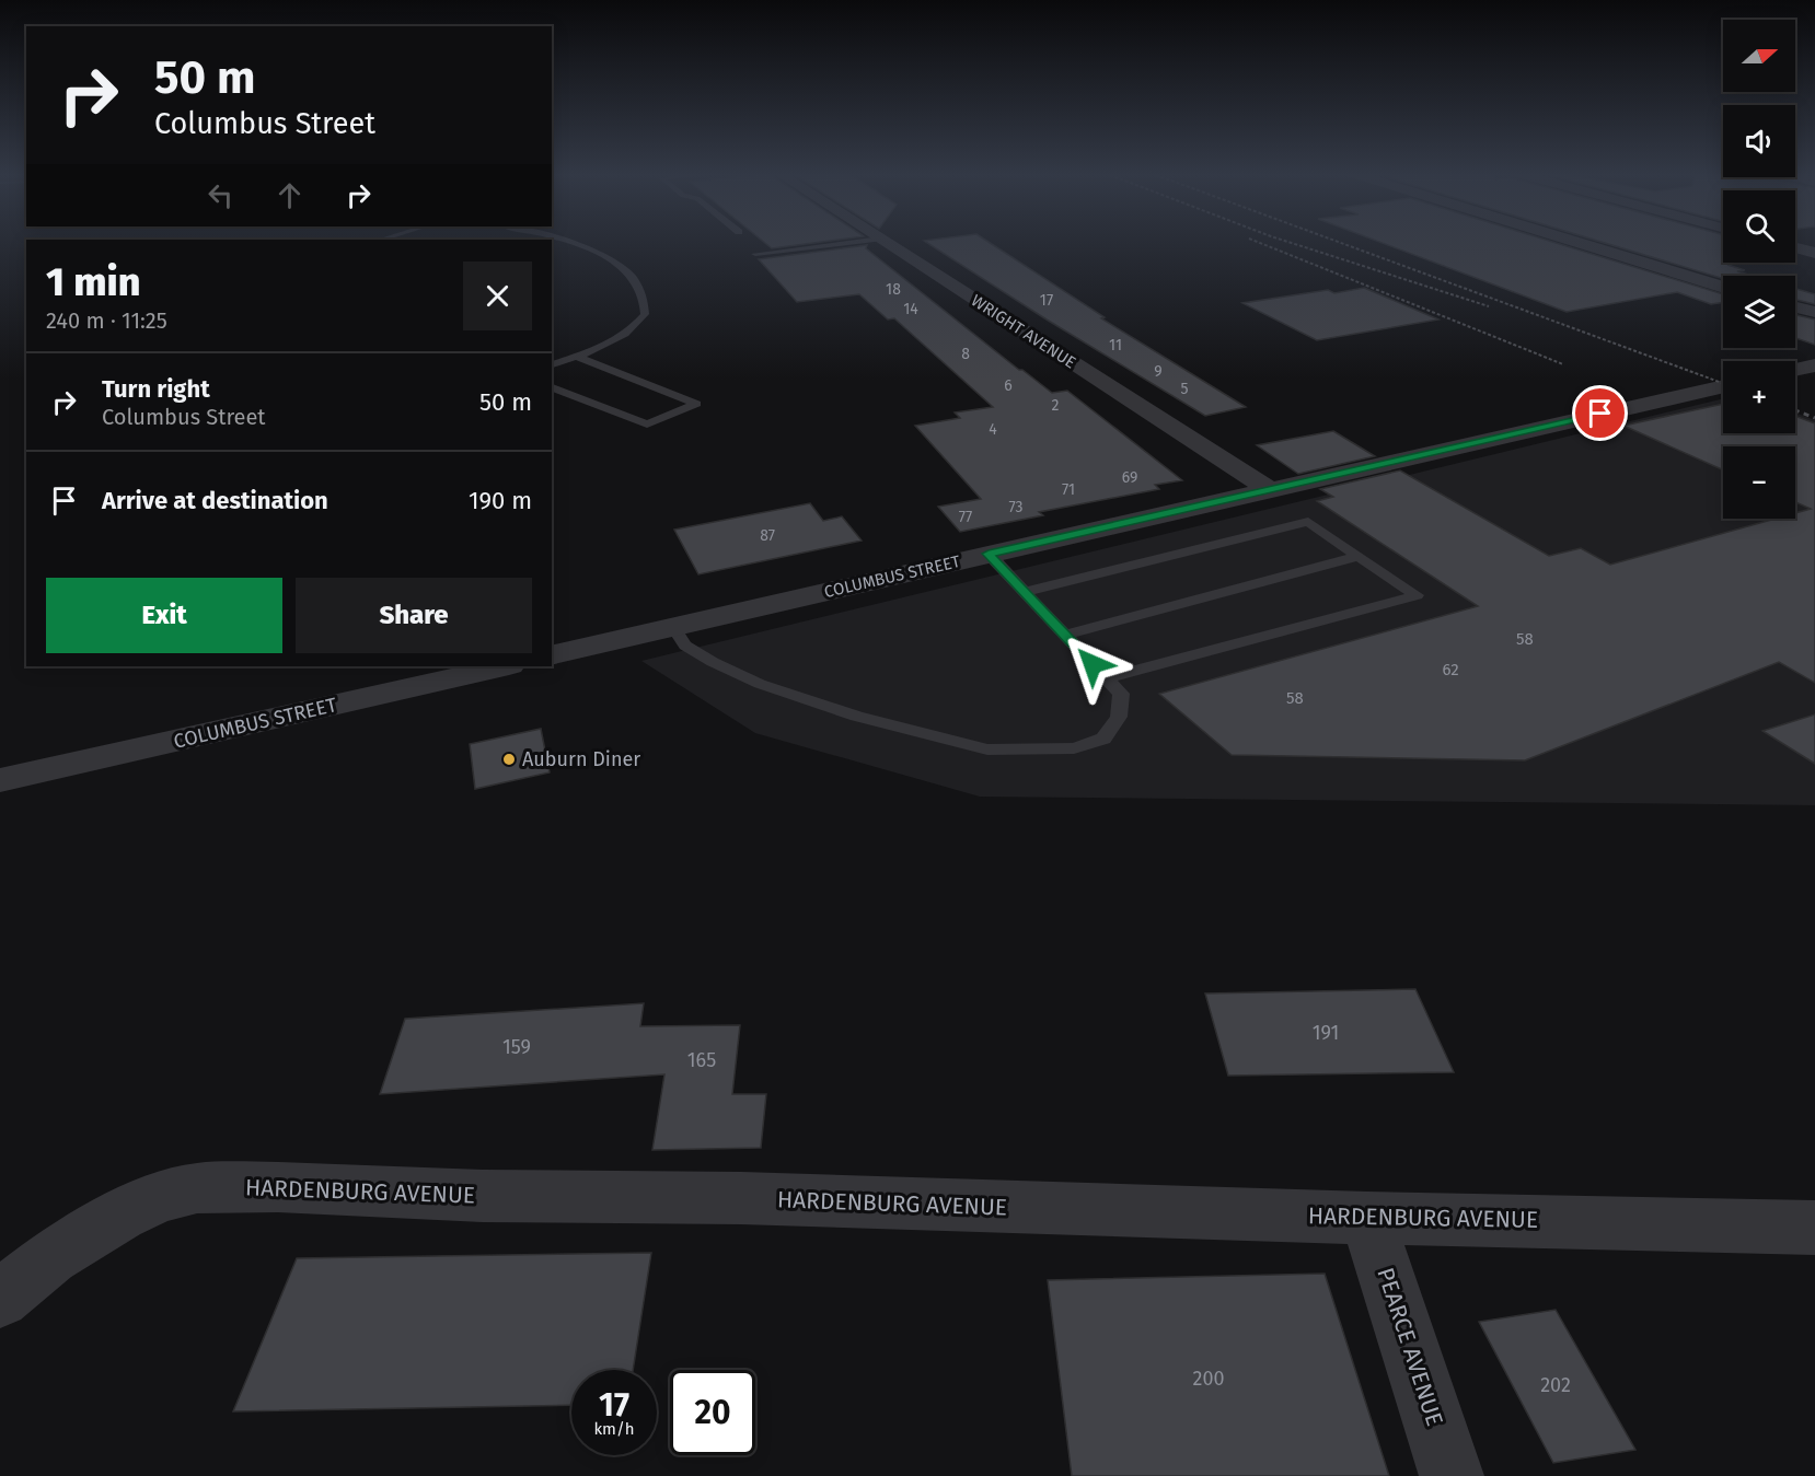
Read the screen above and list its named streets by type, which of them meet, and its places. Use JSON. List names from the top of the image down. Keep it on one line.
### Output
{"streets":{"street":["WRIGHT AVENUE","COLUMBUS STREET","HARDENBURG AVENUE","PEARCE AVENUE"]},"crossings":[["WRIGHT AVENUE","COLUMBUS STREET"],["HARDENBURG AVENUE","PEARCE AVENUE"]],"places":["Auburn Diner"],"house_numbers":["18","17","14","11","8","9","6","5","2","4","69","71","73","77","87","58","62","58","191","159","165","200","202"],"north":"right","page":{"map_buttons":["+","−"],"turn":["50 m","Columbus Street"],"heading":["1 min","240 m · 11:25"],"list":[{"name":"Turn right","note":"Columbus Street","value":"50 m"},{"name":"Arrive at destination","value":"190 m"}],"buttons":["Exit","Share"],"speed":"17 km/h","limit":"20"}}
